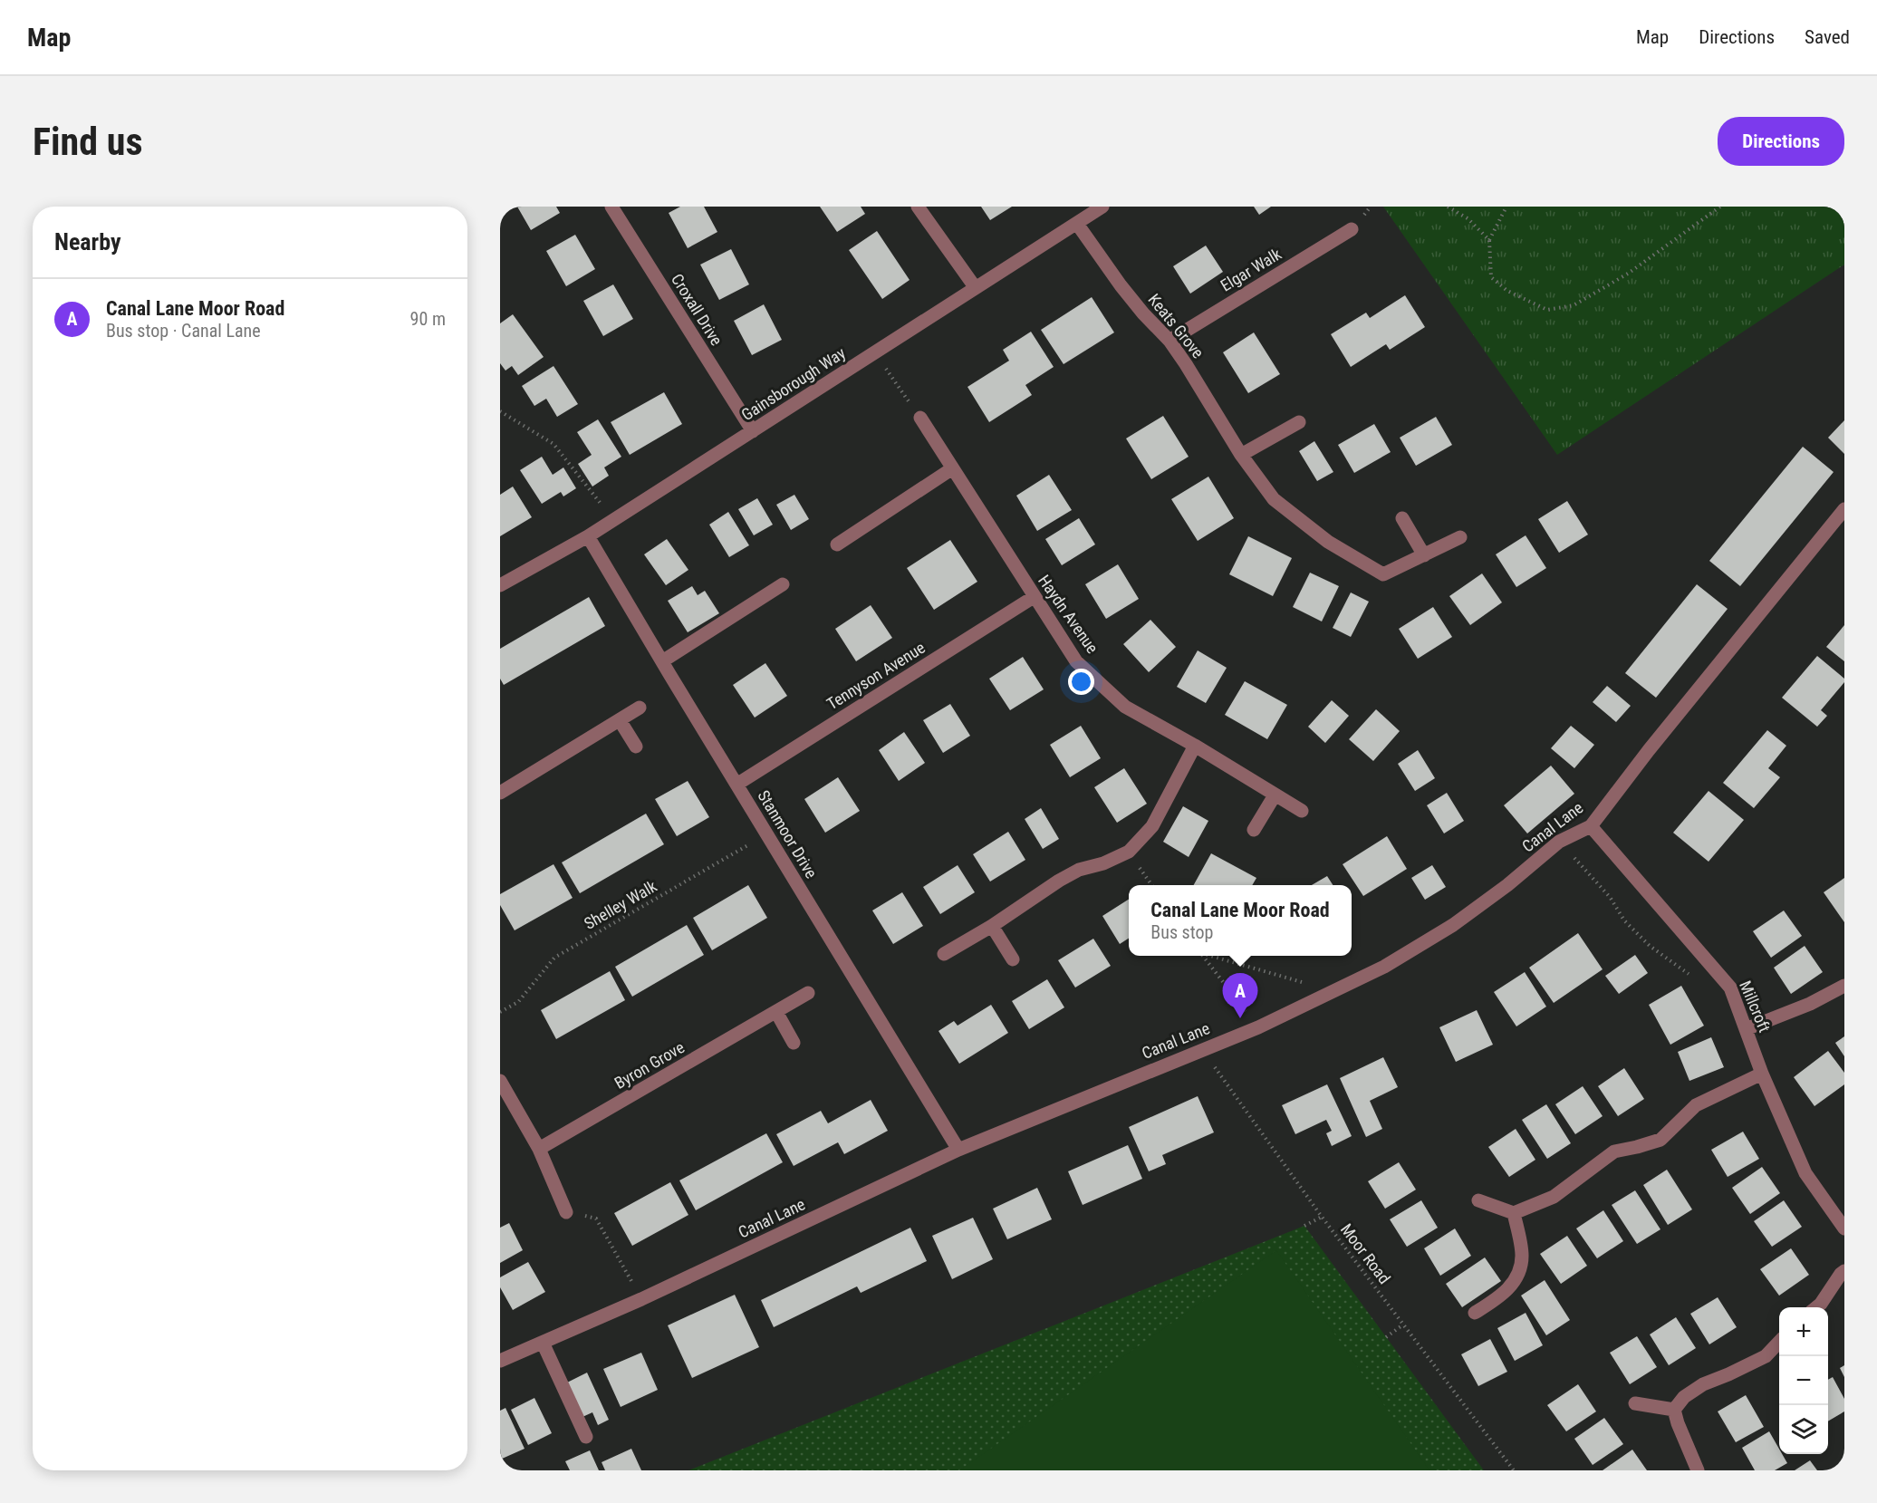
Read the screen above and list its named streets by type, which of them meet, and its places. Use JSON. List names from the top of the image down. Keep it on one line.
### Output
{"streets":{"street":["Elgar Walk","Croxall Drive","Keats Grove","Gainsborough Way","Haydn Avenue","Tennyson Avenue","Canal Lane","Stanmoor Drive","Millcroft","Byron Grove"],"path":["Shelley Walk","Moor Road"]},"crossings":[["Elgar Walk","Keats Grove"],["Croxall Drive","Gainsborough Way"],["Keats Grove","Gainsborough Way"],["Gainsborough Way","Stanmoor Drive"],["Haydn Avenue","Tennyson Avenue"],["Tennyson Avenue","Stanmoor Drive"],["Canal Lane","Stanmoor Drive"],["Canal Lane","Millcroft"],["Canal Lane","Moor Road"],["Stanmoor Drive","Shelley Walk"]],"page":{"header":"Map","nav":["Map","Directions","Saved"],"buttons":"Directions","title":"Find us","heading":"Nearby","list":[{"mark":"A","name":"Canal Lane Moor Road","note":"Bus stop · Canal Lane","value":"90 m"}],"popup":["Canal Lane Moor Road","Bus stop"],"pins":"A","map_buttons":["+","−"]}}
